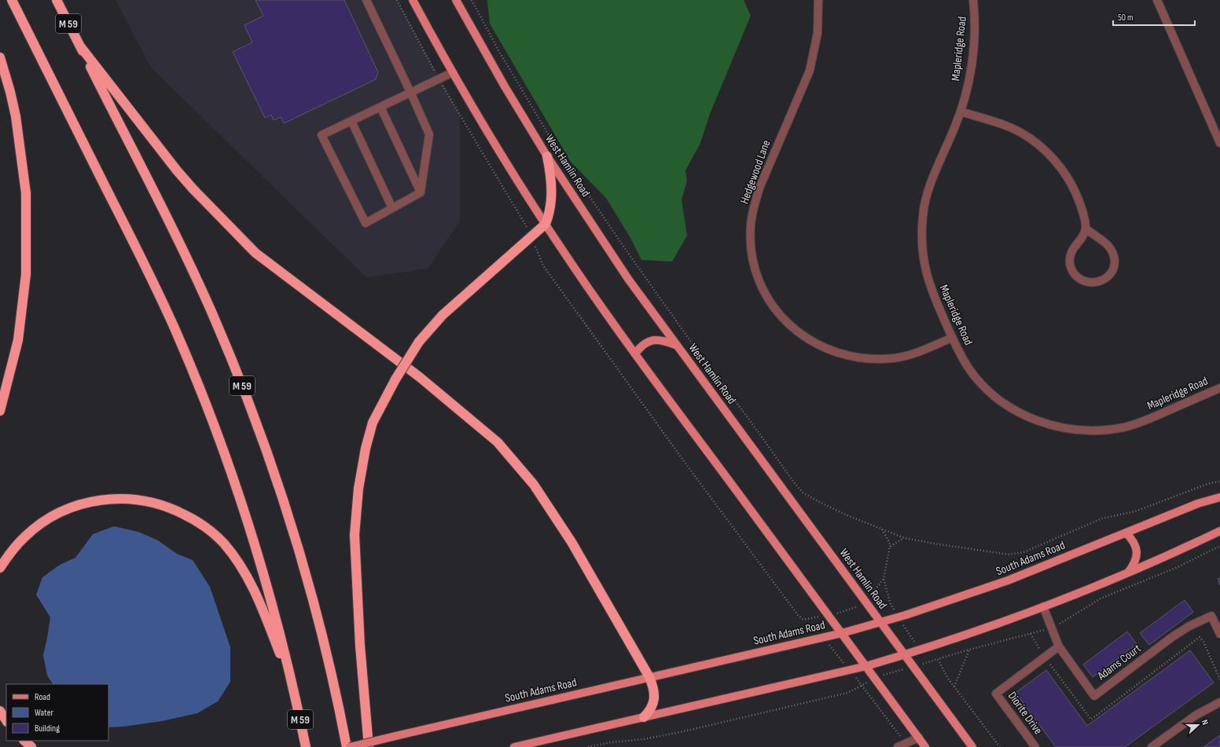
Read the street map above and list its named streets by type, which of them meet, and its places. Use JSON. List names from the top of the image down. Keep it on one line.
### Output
{"streets":{"highway":["M 59"],"main road":["West Hamlin Road","South Adams Road"],"street":["Mapleridge Road","Hedgewood Lane","Adams Court","Diorite Drive"]},"crossings":[["Mapleridge Road","Hedgewood Lane"],["West Hamlin Road","South Adams Road"],["Adams Court","Diorite Drive"]],"legend":["Road","Water","Building"],"scale_bar":"50 m","north":"right"}
